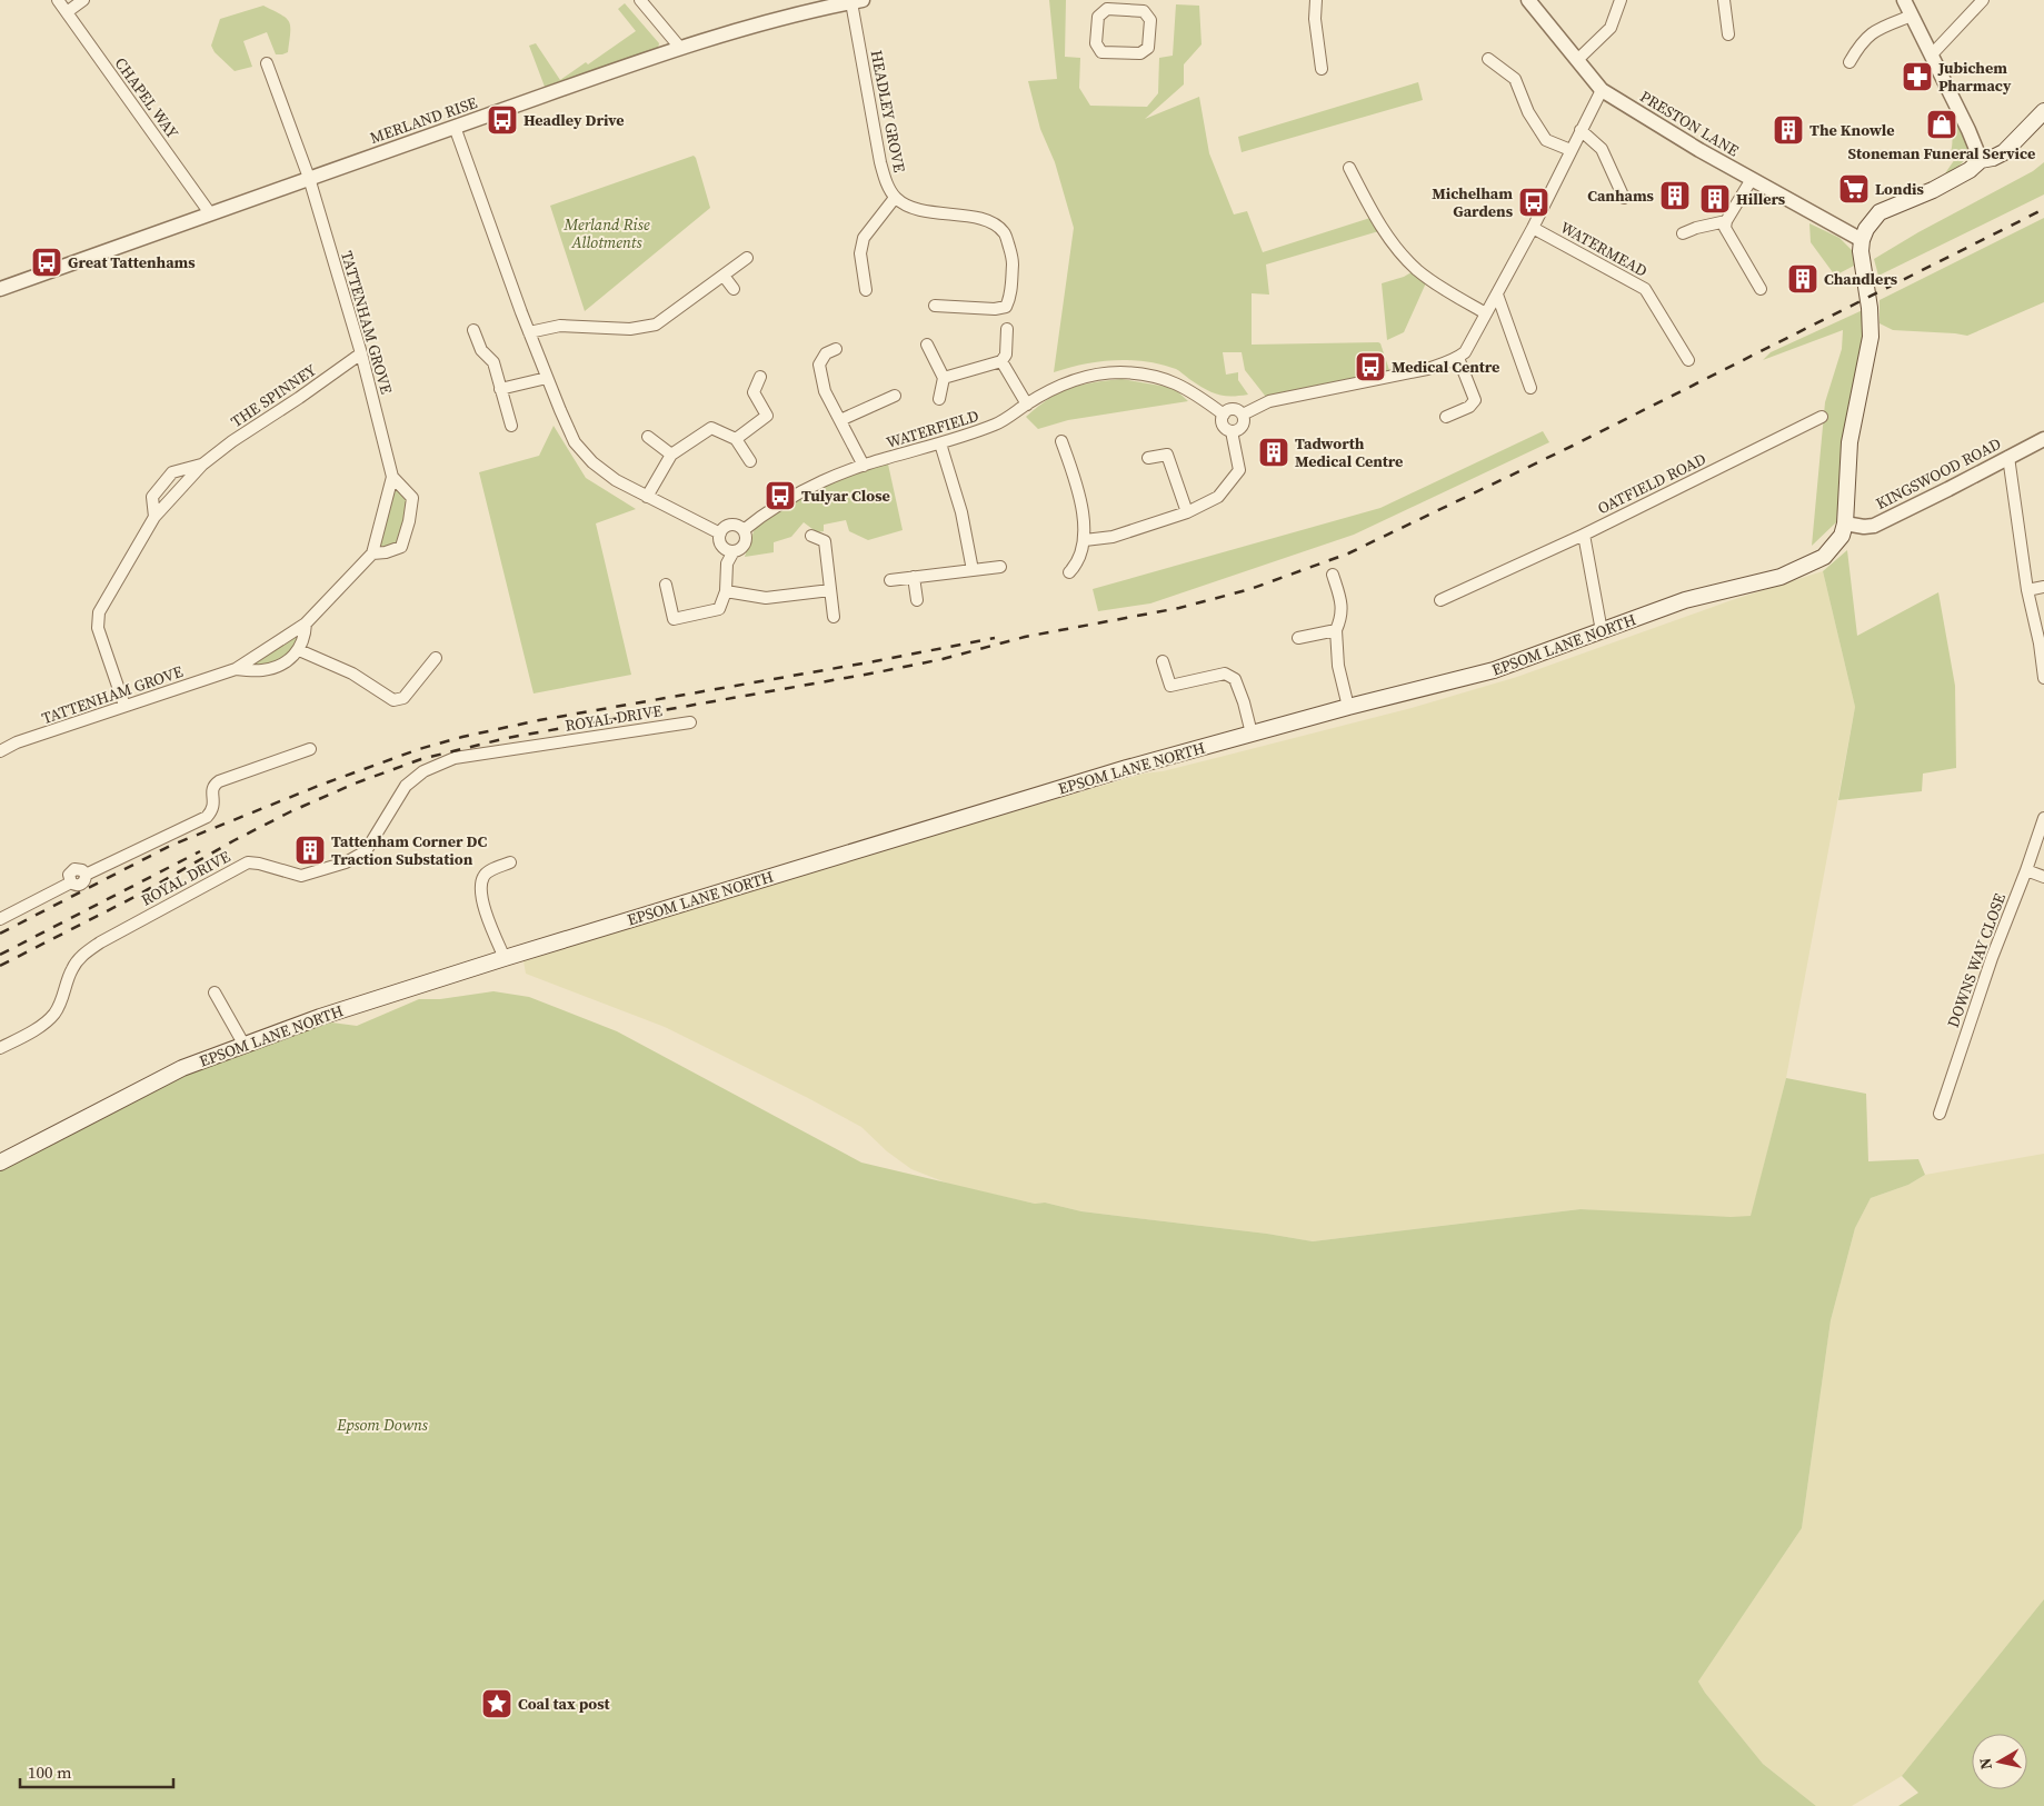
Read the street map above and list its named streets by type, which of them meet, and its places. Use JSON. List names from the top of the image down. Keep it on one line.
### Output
{"streets":{"main road":["EPSOM LANE NORTH"],"street":["CHAPEL WAY","HEADLEY GROVE","MERLAND RISE","PRESTON LANE","WATERMEAD","TATTENHAM GROVE","THE SPINNEY","WATERFIELD","KINGSWOOD ROAD","OATFIELD ROAD","ROYAL DRIVE","DOWNS WAY CLOSE"]},"crossings":[["CHAPEL WAY","MERLAND RISE"],["HEADLEY GROVE","MERLAND RISE"],["MERLAND RISE","TATTENHAM GROVE"],["PRESTON LANE","EPSOM LANE NORTH"],["TATTENHAM GROVE","THE SPINNEY"],["KINGSWOOD ROAD","EPSOM LANE NORTH"]],"parks":["Merland Rise Allotments","Epsom Downs"],"places":{"pharmacy":["Jubichem Pharmacy"],"bus stop":["Headley Drive","Michelham Gardens","Great Tattenhams","Medical Centre","Tulyar Close"],"shop":["Stoneman Funeral Service"],"building":["The Knowle","Canhams","Hillers","Chandlers","Tadworth Medical Centre","Tattenham Corner DC Traction Substation"],"supermarket":["Londis"],"place":["Coal tax post"]},"scale_bar":"100 m","north":"left"}
